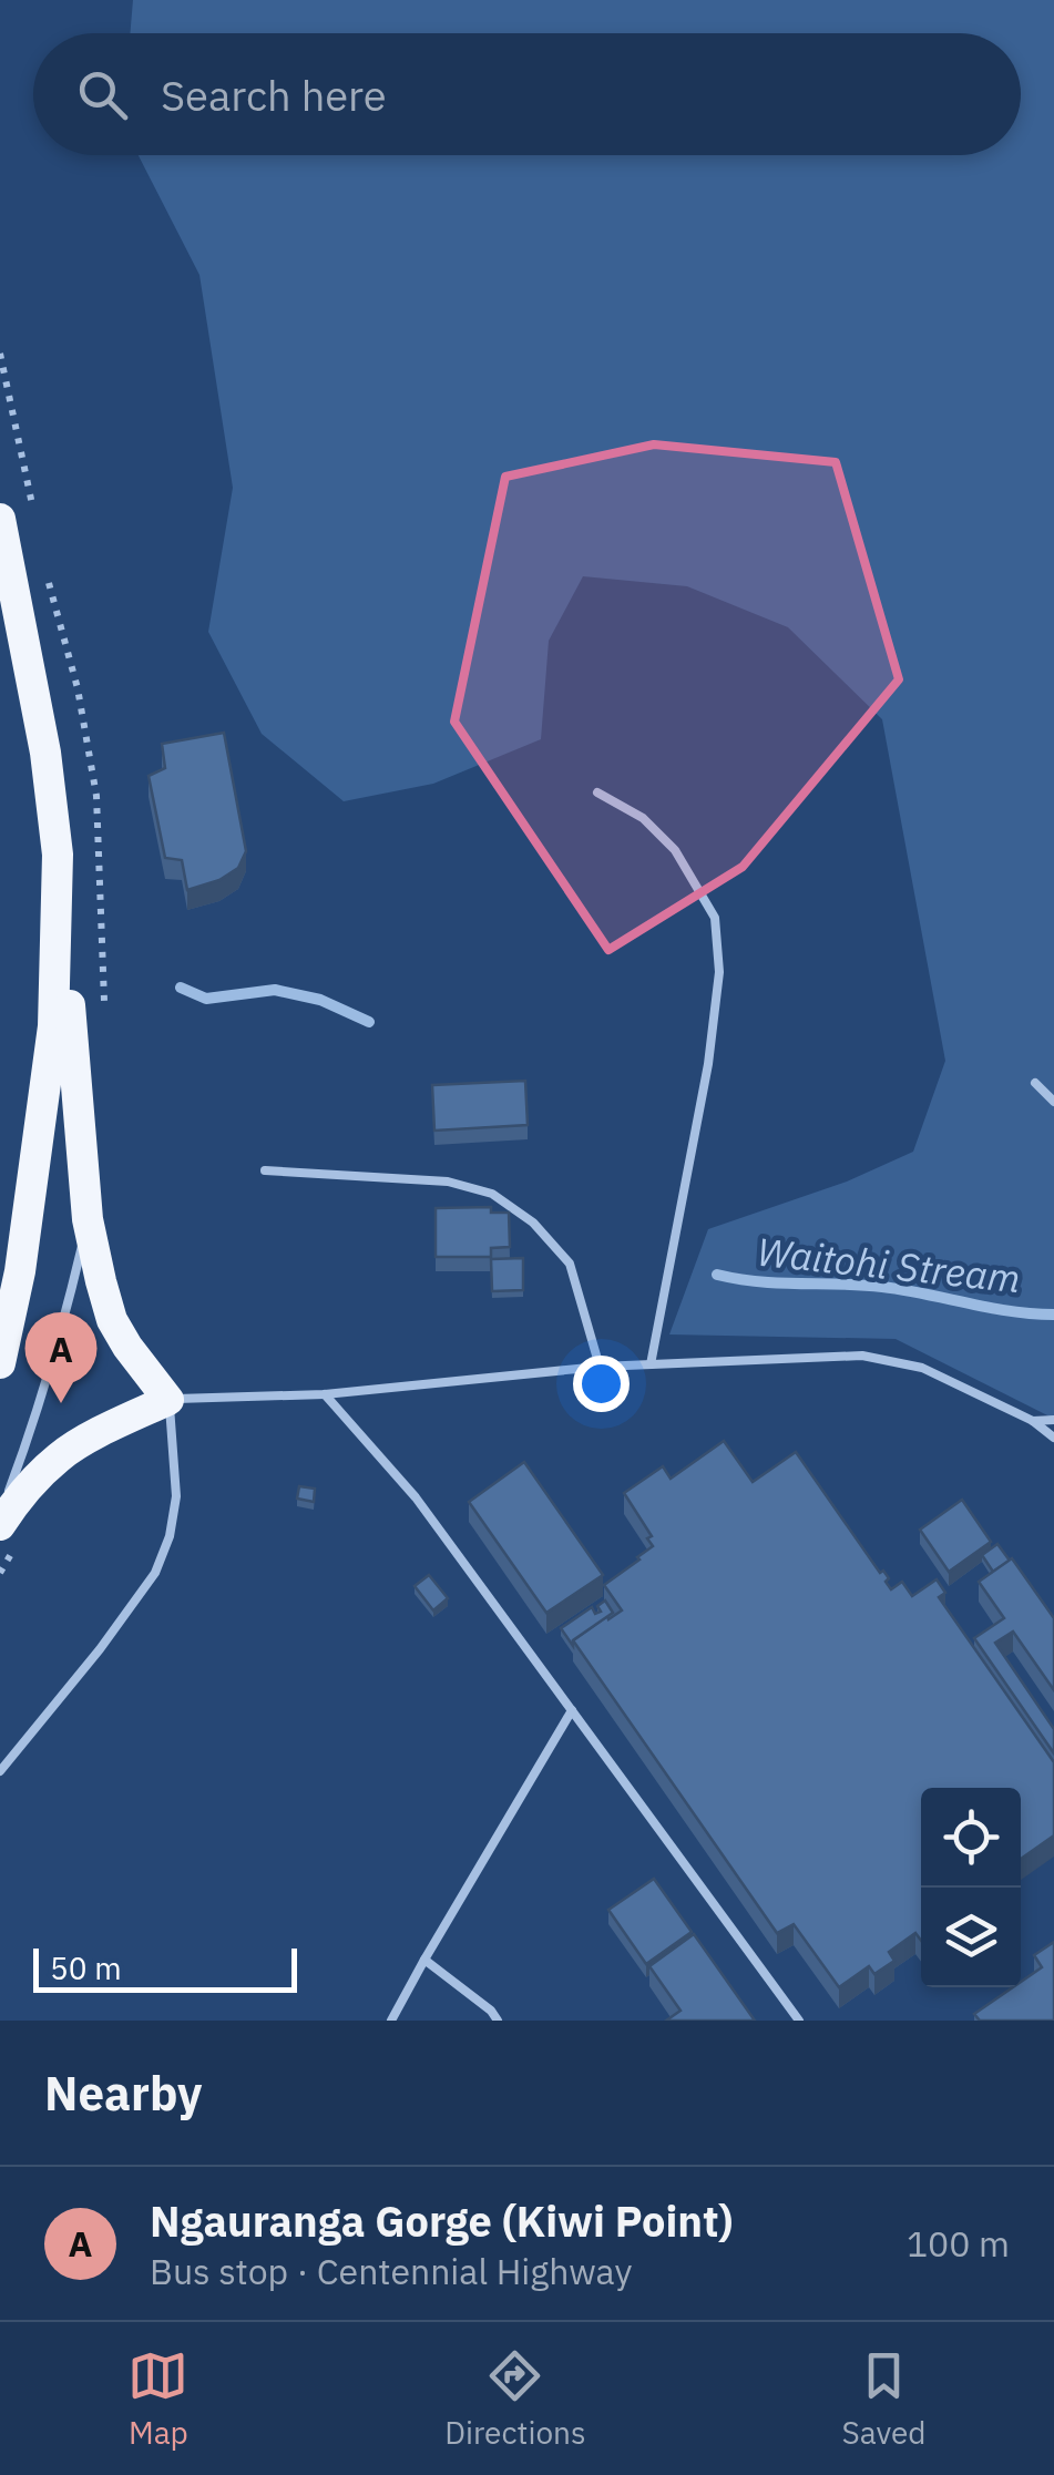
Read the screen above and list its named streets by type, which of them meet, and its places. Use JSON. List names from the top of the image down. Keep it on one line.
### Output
{"water":["Waitohi Stream"],"scale_bar":"50 m","page":{"search":"Search here","pins":"A","scale":"50 m","heading":"Nearby","list":[{"mark":"A","name":"Ngauranga Gorge (Kiwi Point)","note":"Bus stop · Centennial Highway","value":"100 m"}],"nav":["Map","Directions","Saved"]}}
